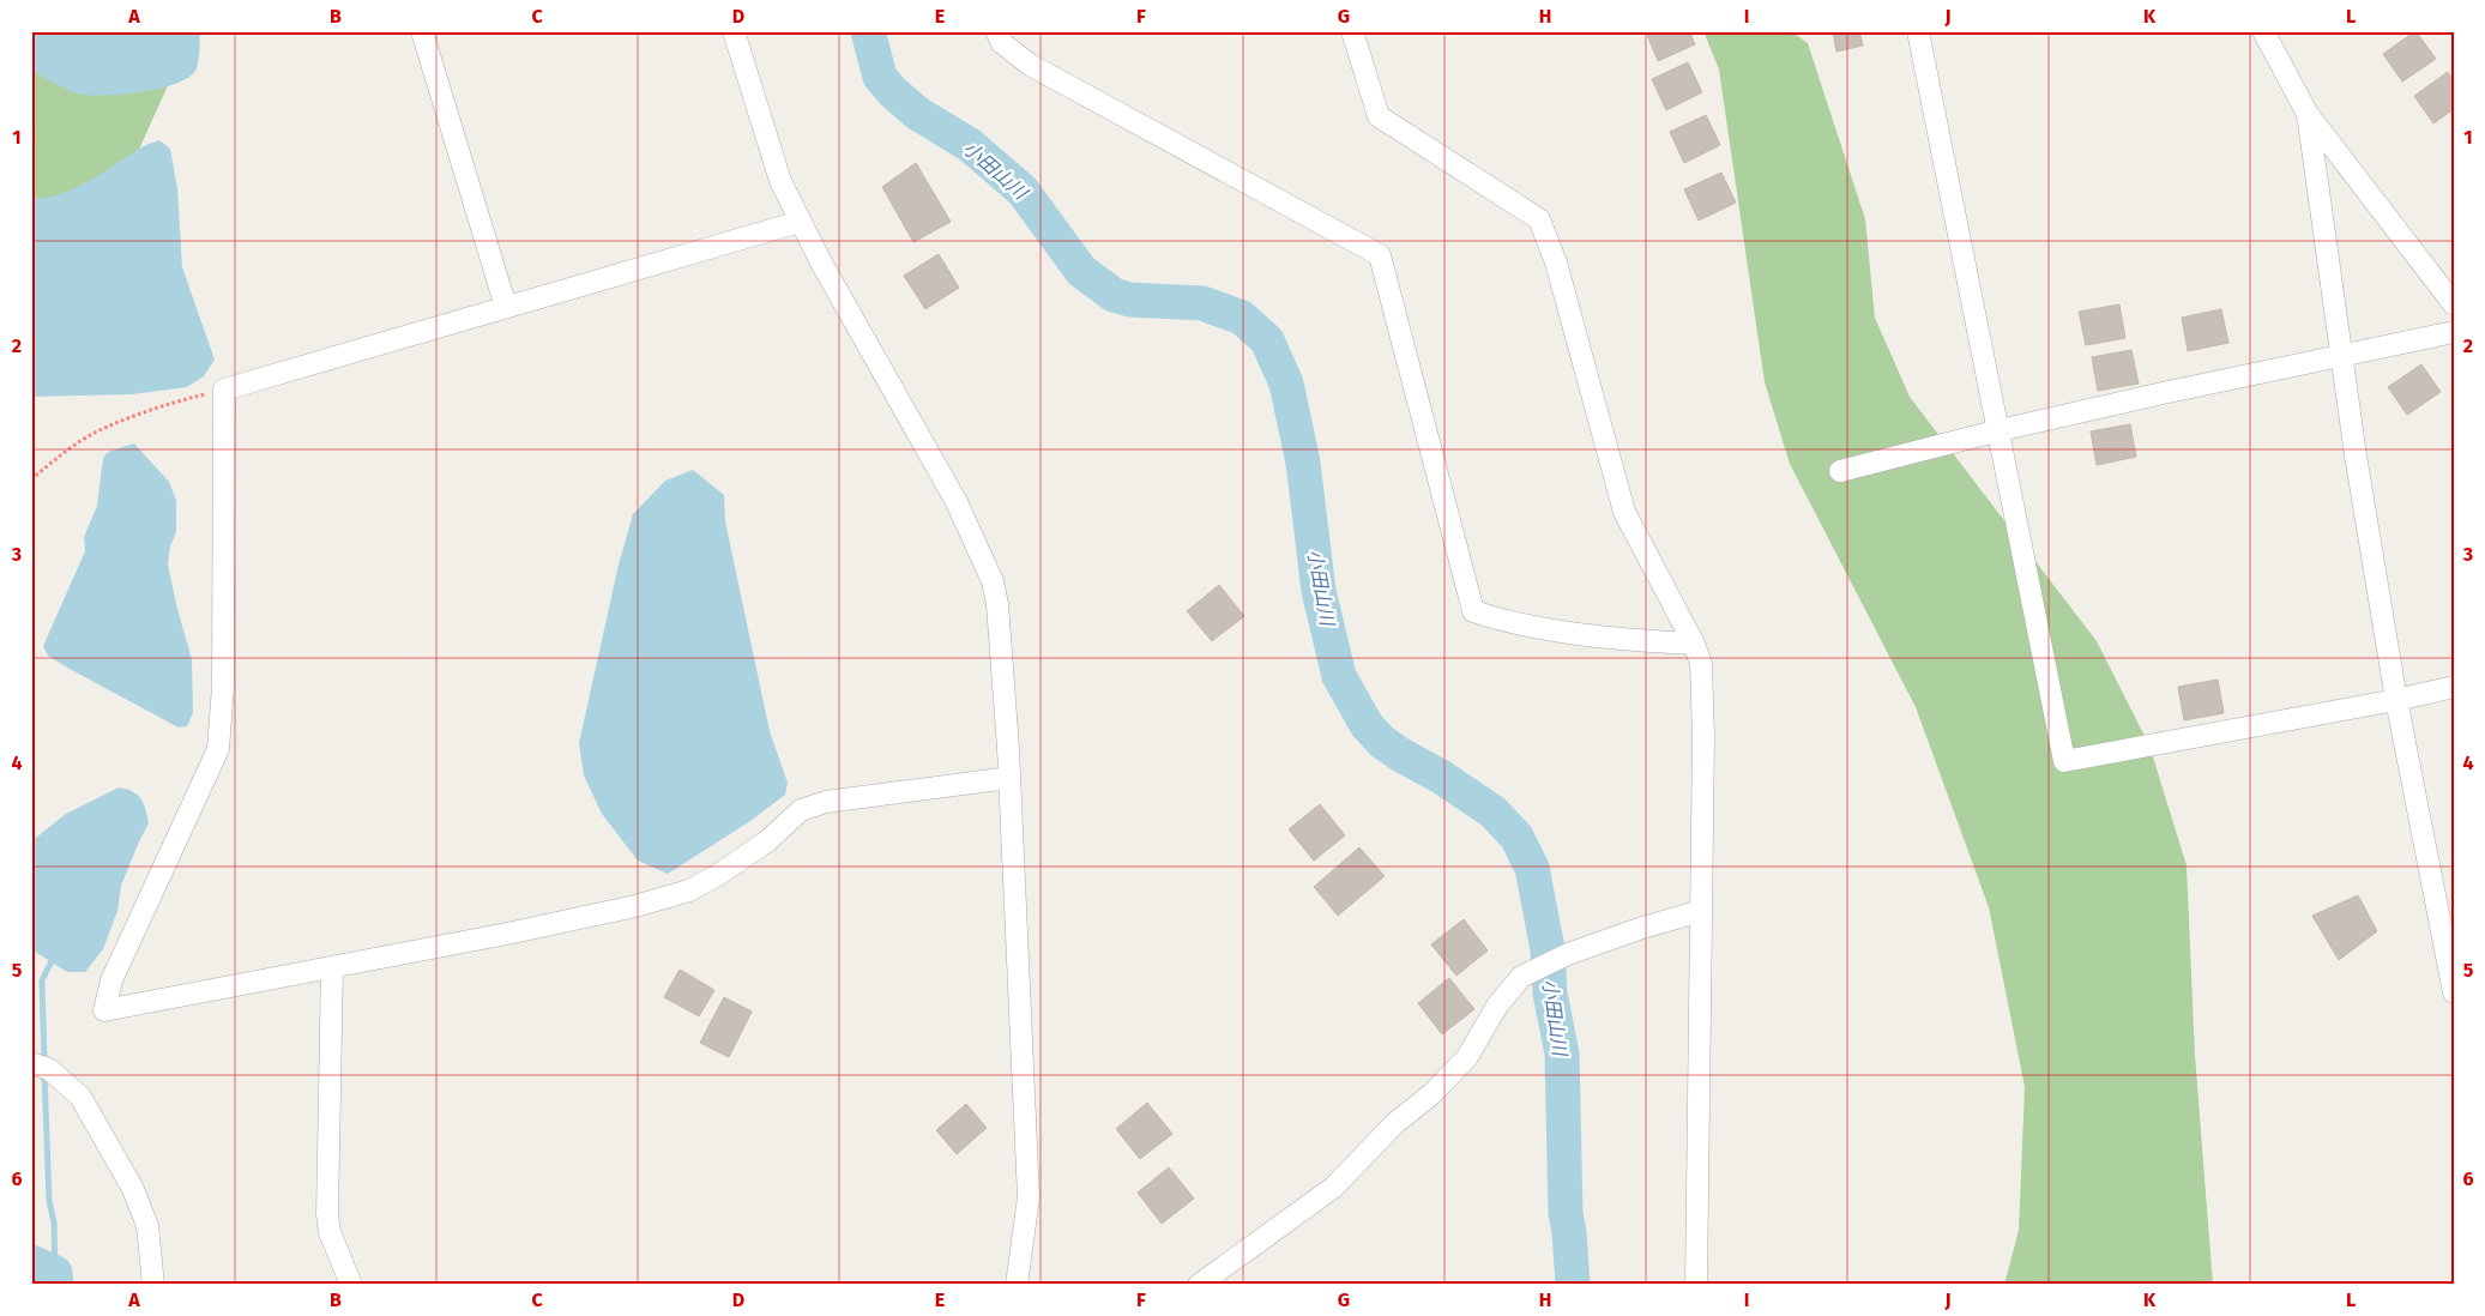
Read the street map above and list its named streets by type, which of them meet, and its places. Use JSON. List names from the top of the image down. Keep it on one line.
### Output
{"water":["小田山川"],"grid":{"columns":["A","B","C","D","E","F","G","H","I","J","K","L"],"rows":["1","2","3","4","5","6"]}}
